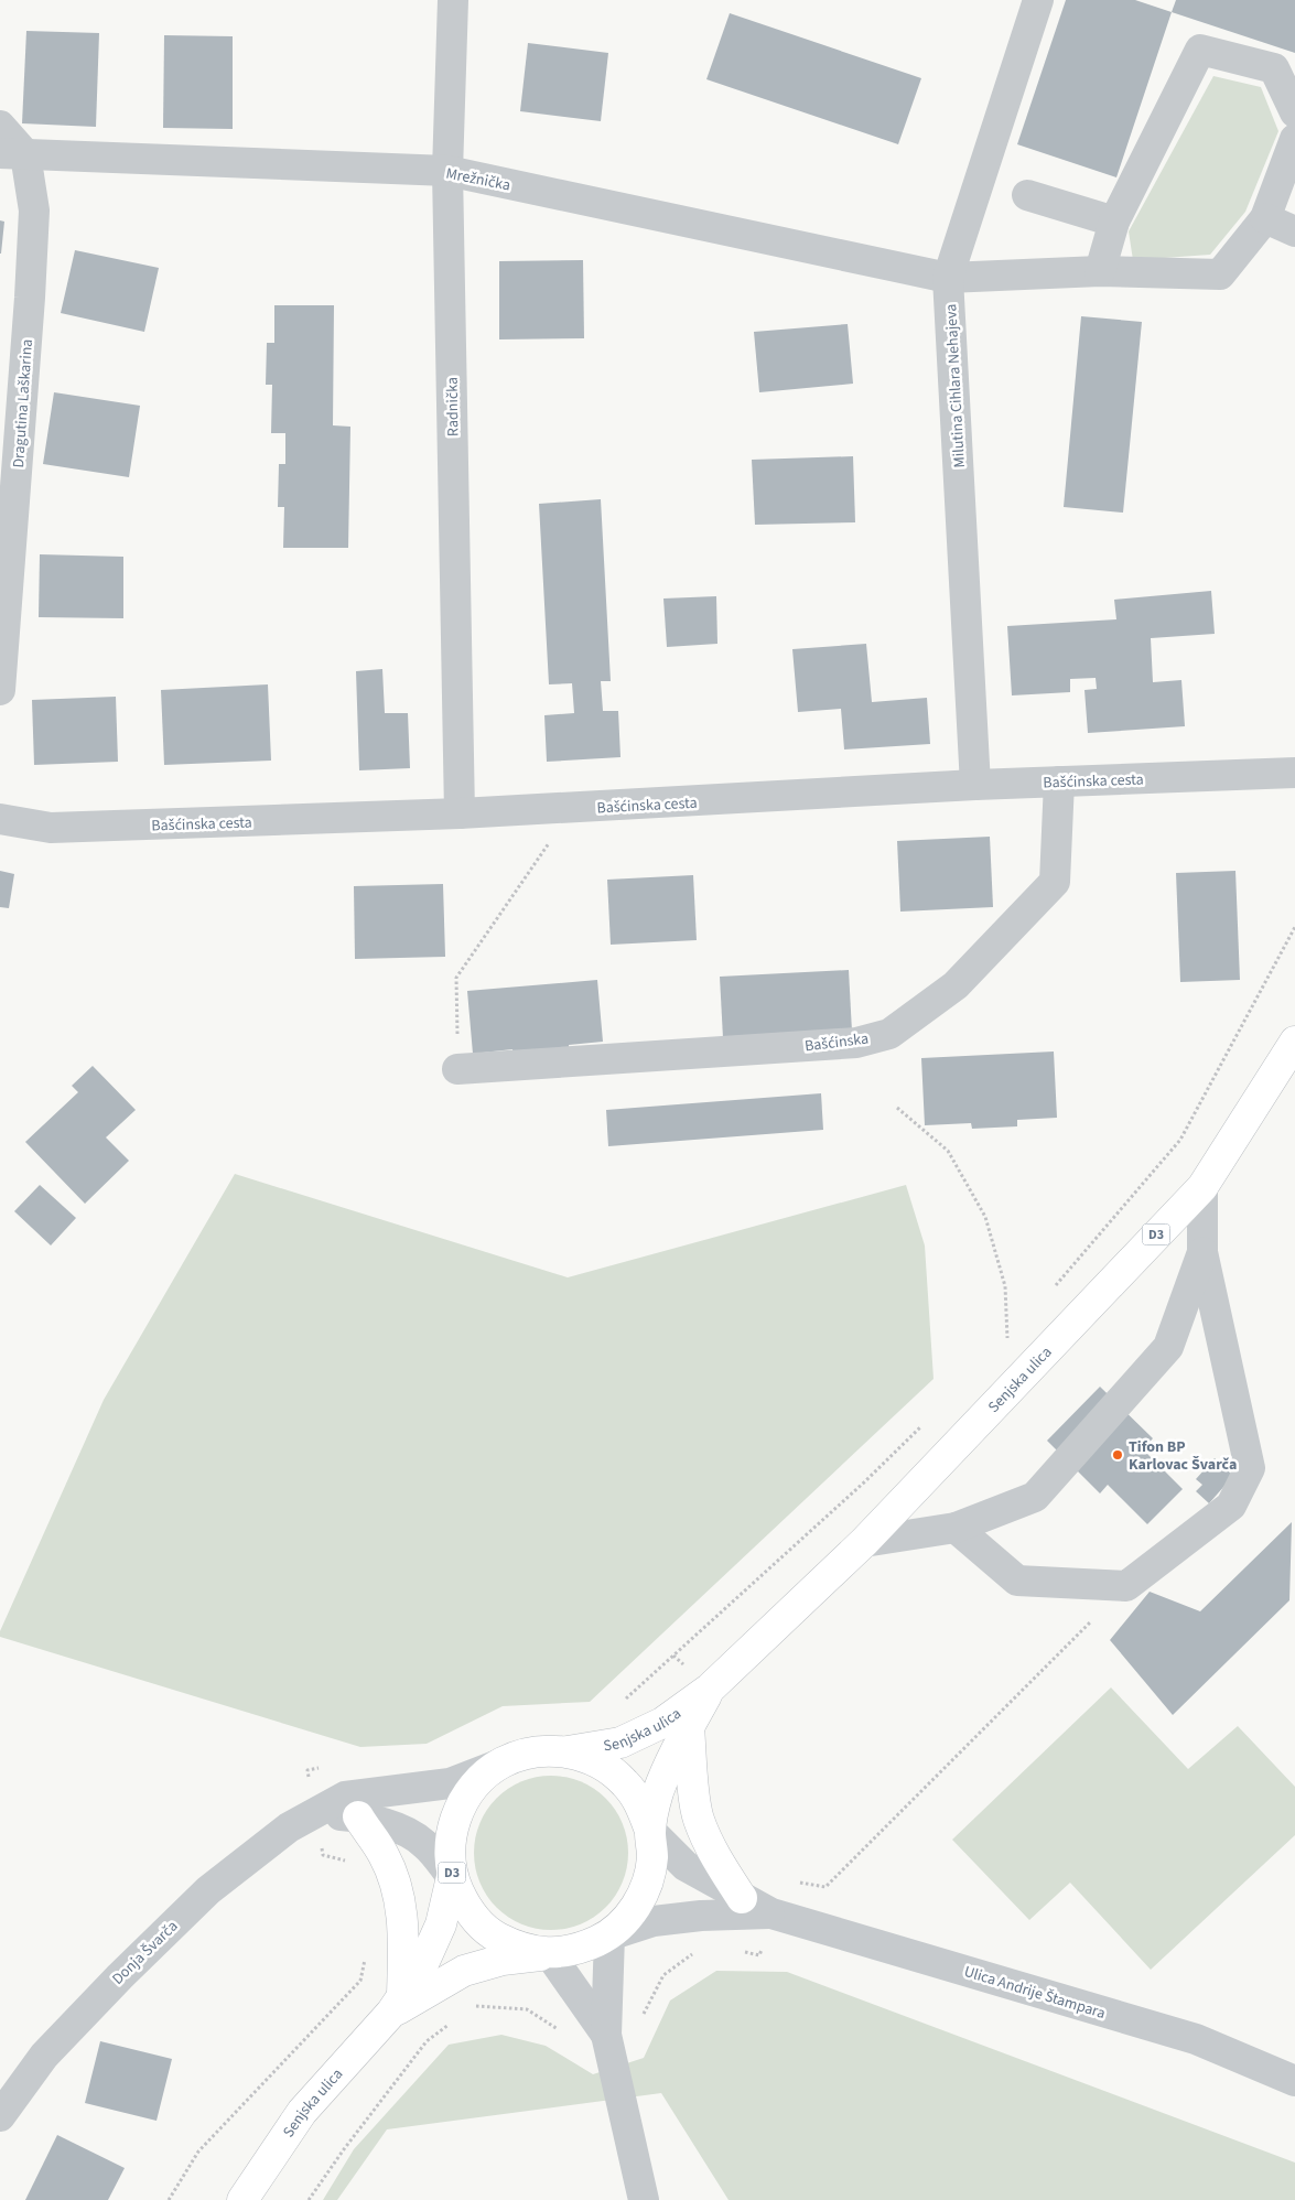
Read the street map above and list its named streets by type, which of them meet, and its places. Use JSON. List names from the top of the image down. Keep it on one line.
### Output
{"streets":{"main road":["D3","Senjska ulica"],"street":["Mrežnička","Milutina Cihlara Nehajeva","Dragutina Laškarina","Radnička","Bašćinska cesta","Bašćinska","Donja Švarča","Ulica Andrije Štampara"]},"crossings":[["Mrežnička","Milutina Cihlara Nehajeva"],["Mrežnička","Dragutina Laškarina"],["Mrežnička","Radnička"],["Milutina Cihlara Nehajeva","Bašćinska cesta"],["Radnička","Bašćinska cesta"],["Bašćinska cesta","Bašćinska"],["D3","Senjska ulica"],["D3","Donja Švarča"],["D3","Ulica Andrije Štampara"],["Senjska ulica","Ulica Andrije Štampara"]],"places":["Tifon BP Karlovac Švarča"]}
